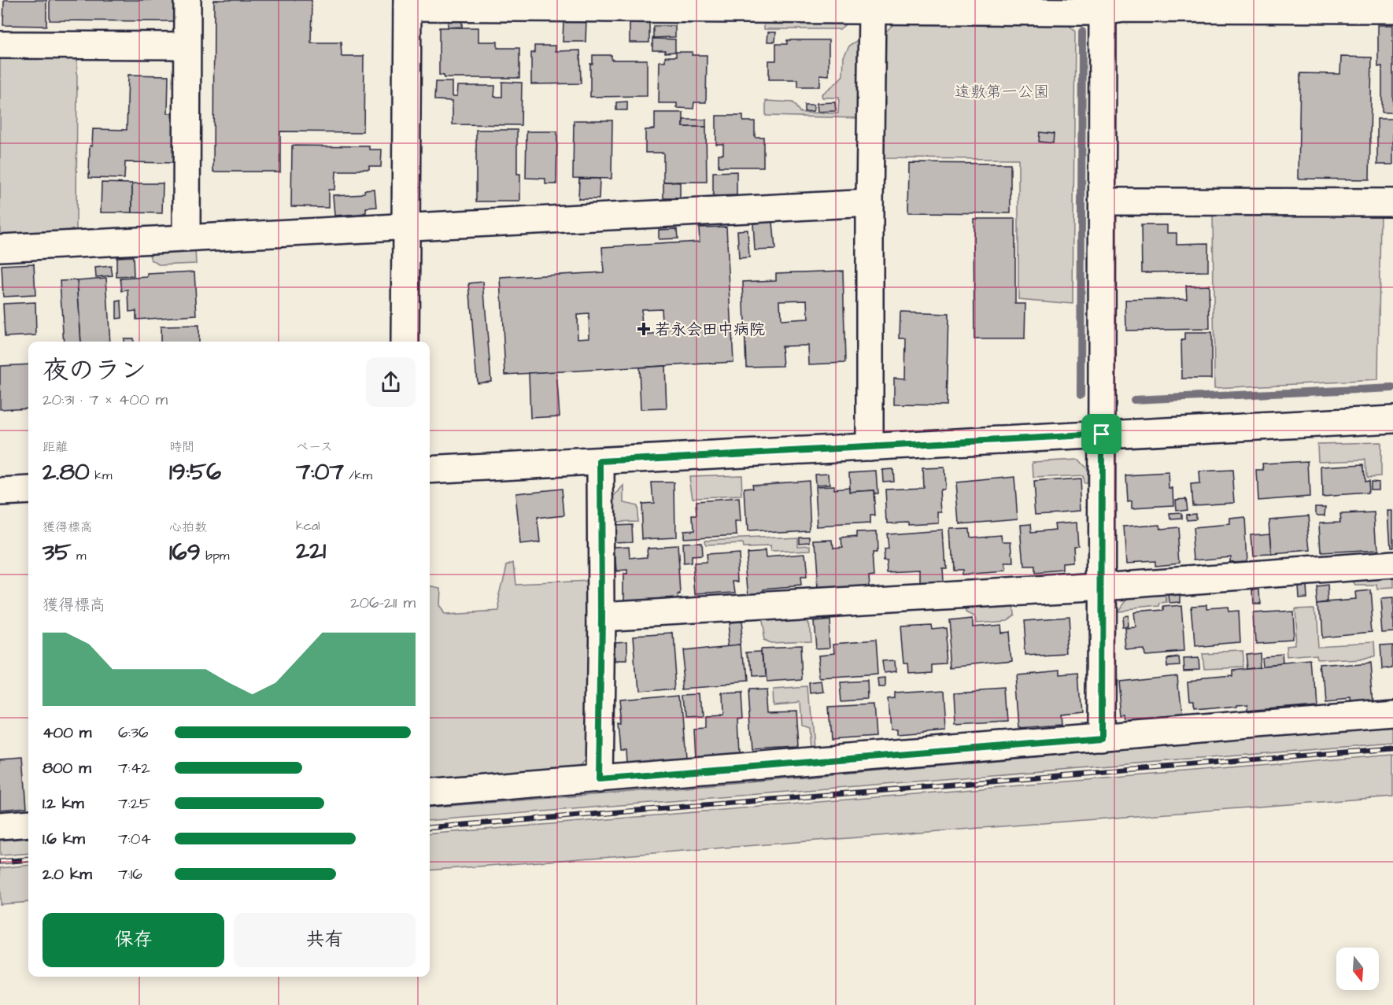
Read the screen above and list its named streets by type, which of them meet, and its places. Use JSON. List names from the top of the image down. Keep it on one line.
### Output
{"parks":["遠敷第一公園"],"places":{"health":["若永会田中病院"]},"north":"bottom","page":{"heading":["夜のラン","20:31 · 7 × 400 m"],"stats":[["距離","2.80 km"],["時間","19:56"],["ペース","7:07 /km"],["獲得標高","35 m"],["心拍数","169 bpm"],["kcal","221"]],"chart":["獲得標高","206–211 m"],"list":[{"name":"400 m","note":"6:36"},{"name":"800 m","note":"7:42"},{"name":"1.2 km","note":"7:25"},{"name":"1.6 km","note":"7:04"},{"name":"2.0 km","note":"7:16"}],"buttons":["保存","共有"]}}
